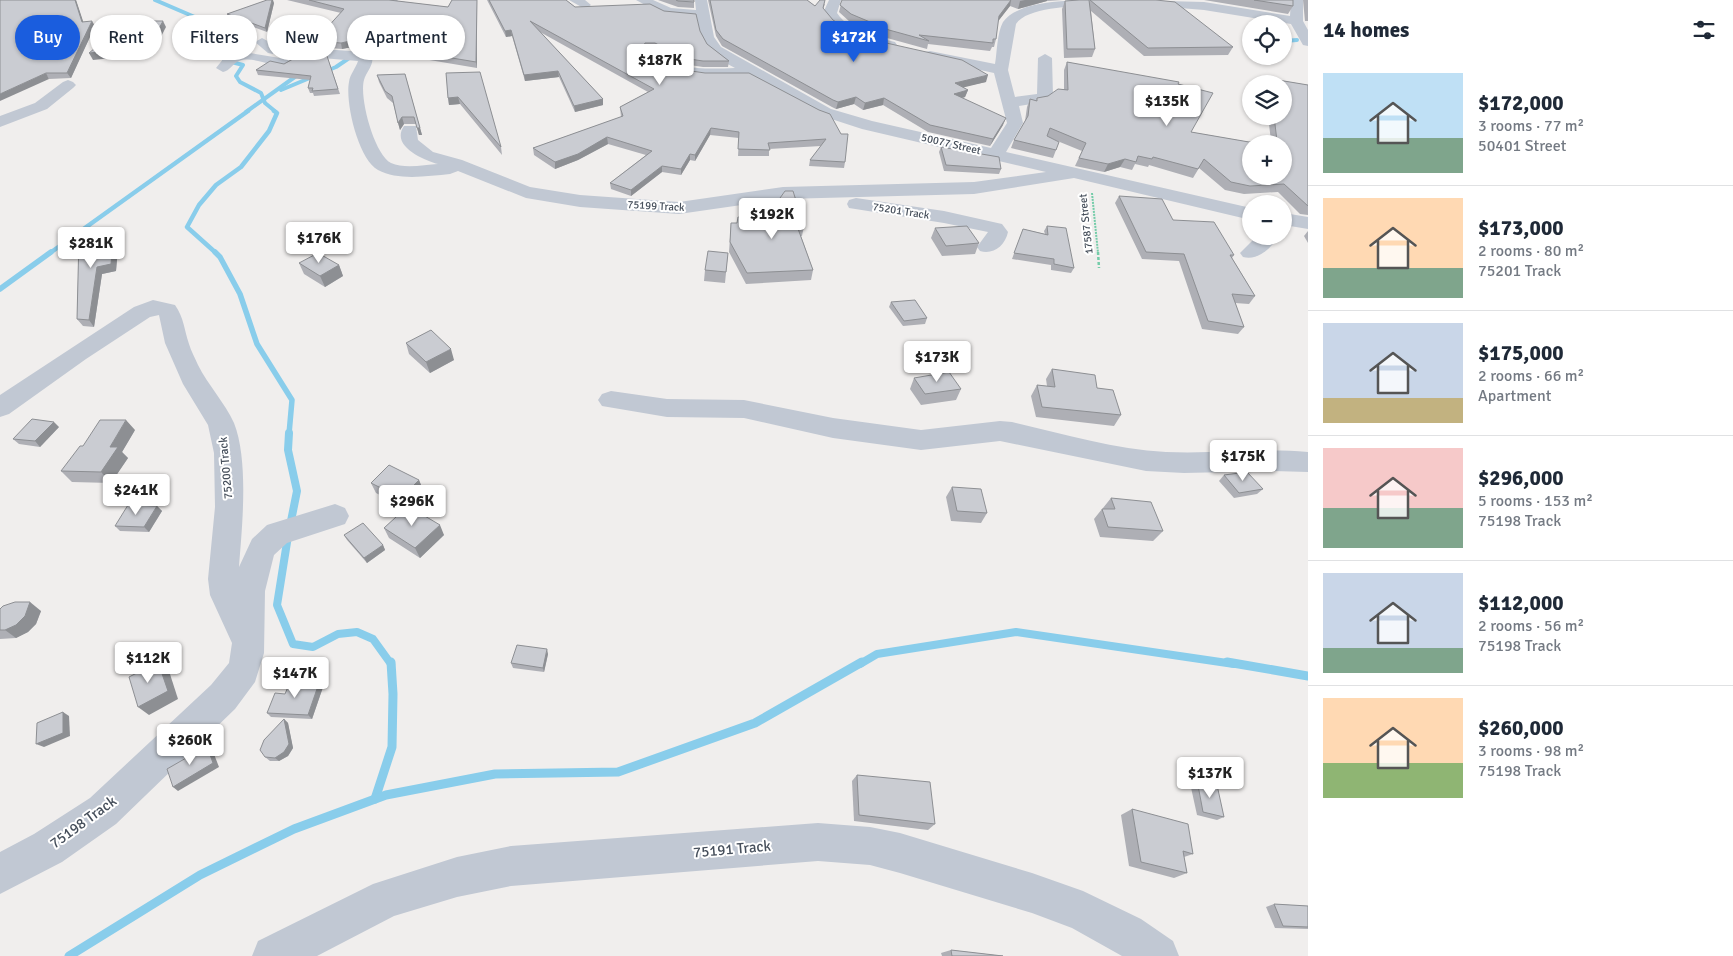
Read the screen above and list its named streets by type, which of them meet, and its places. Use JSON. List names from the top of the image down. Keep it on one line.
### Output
{"streets":{"street":["50077 Street","75199 Track","75201 Track","75200 Track","75198 Track","75191 Track"],"path":["17587 Street"]},"crossings":[["50077 Street","75199 Track"],["50077 Street","17587 Street"],["75199 Track","75201 Track"],["75199 Track","17587 Street"],["75200 Track","75198 Track"]],"page":{"heading":"14 homes","map_buttons":["+","−"],"chip":["Buy","Rent","Filters","New","Apartment"],"price":["$172K","$187K","$135K","$192K","$176K","$281K","$173K","$175K","$241K","$296K","$112K","$147K","$260K","$137K"],"list":[{"name":"$172,000","note":"3 rooms · 77 m² · 50401 Street"},{"name":"$173,000","note":"2 rooms · 80 m² · 75201 Track"},{"name":"$175,000","note":"2 rooms · 66 m² · Apartment"},{"name":"$296,000","note":"5 rooms · 153 m² · 75198 Track"},{"name":"$112,000","note":"2 rooms · 56 m² · 75198 Track"},{"name":"$260,000","note":"3 rooms · 98 m² · 75198 Track"}]}}
